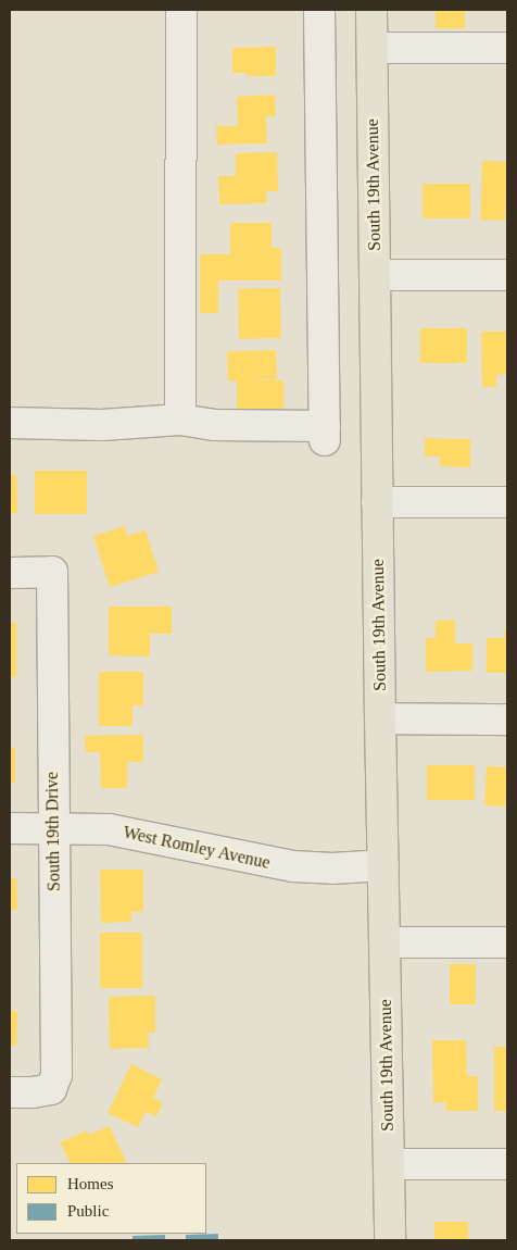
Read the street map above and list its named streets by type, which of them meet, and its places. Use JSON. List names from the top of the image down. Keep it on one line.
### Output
{"streets":{"main road":["South 19th Avenue"],"street":["South 19th Drive","West Romley Avenue"]},"crossings":[["South 19th Avenue","West Romley Avenue"],["South 19th Drive","West Romley Avenue"]],"legend":["Homes","Public"]}
